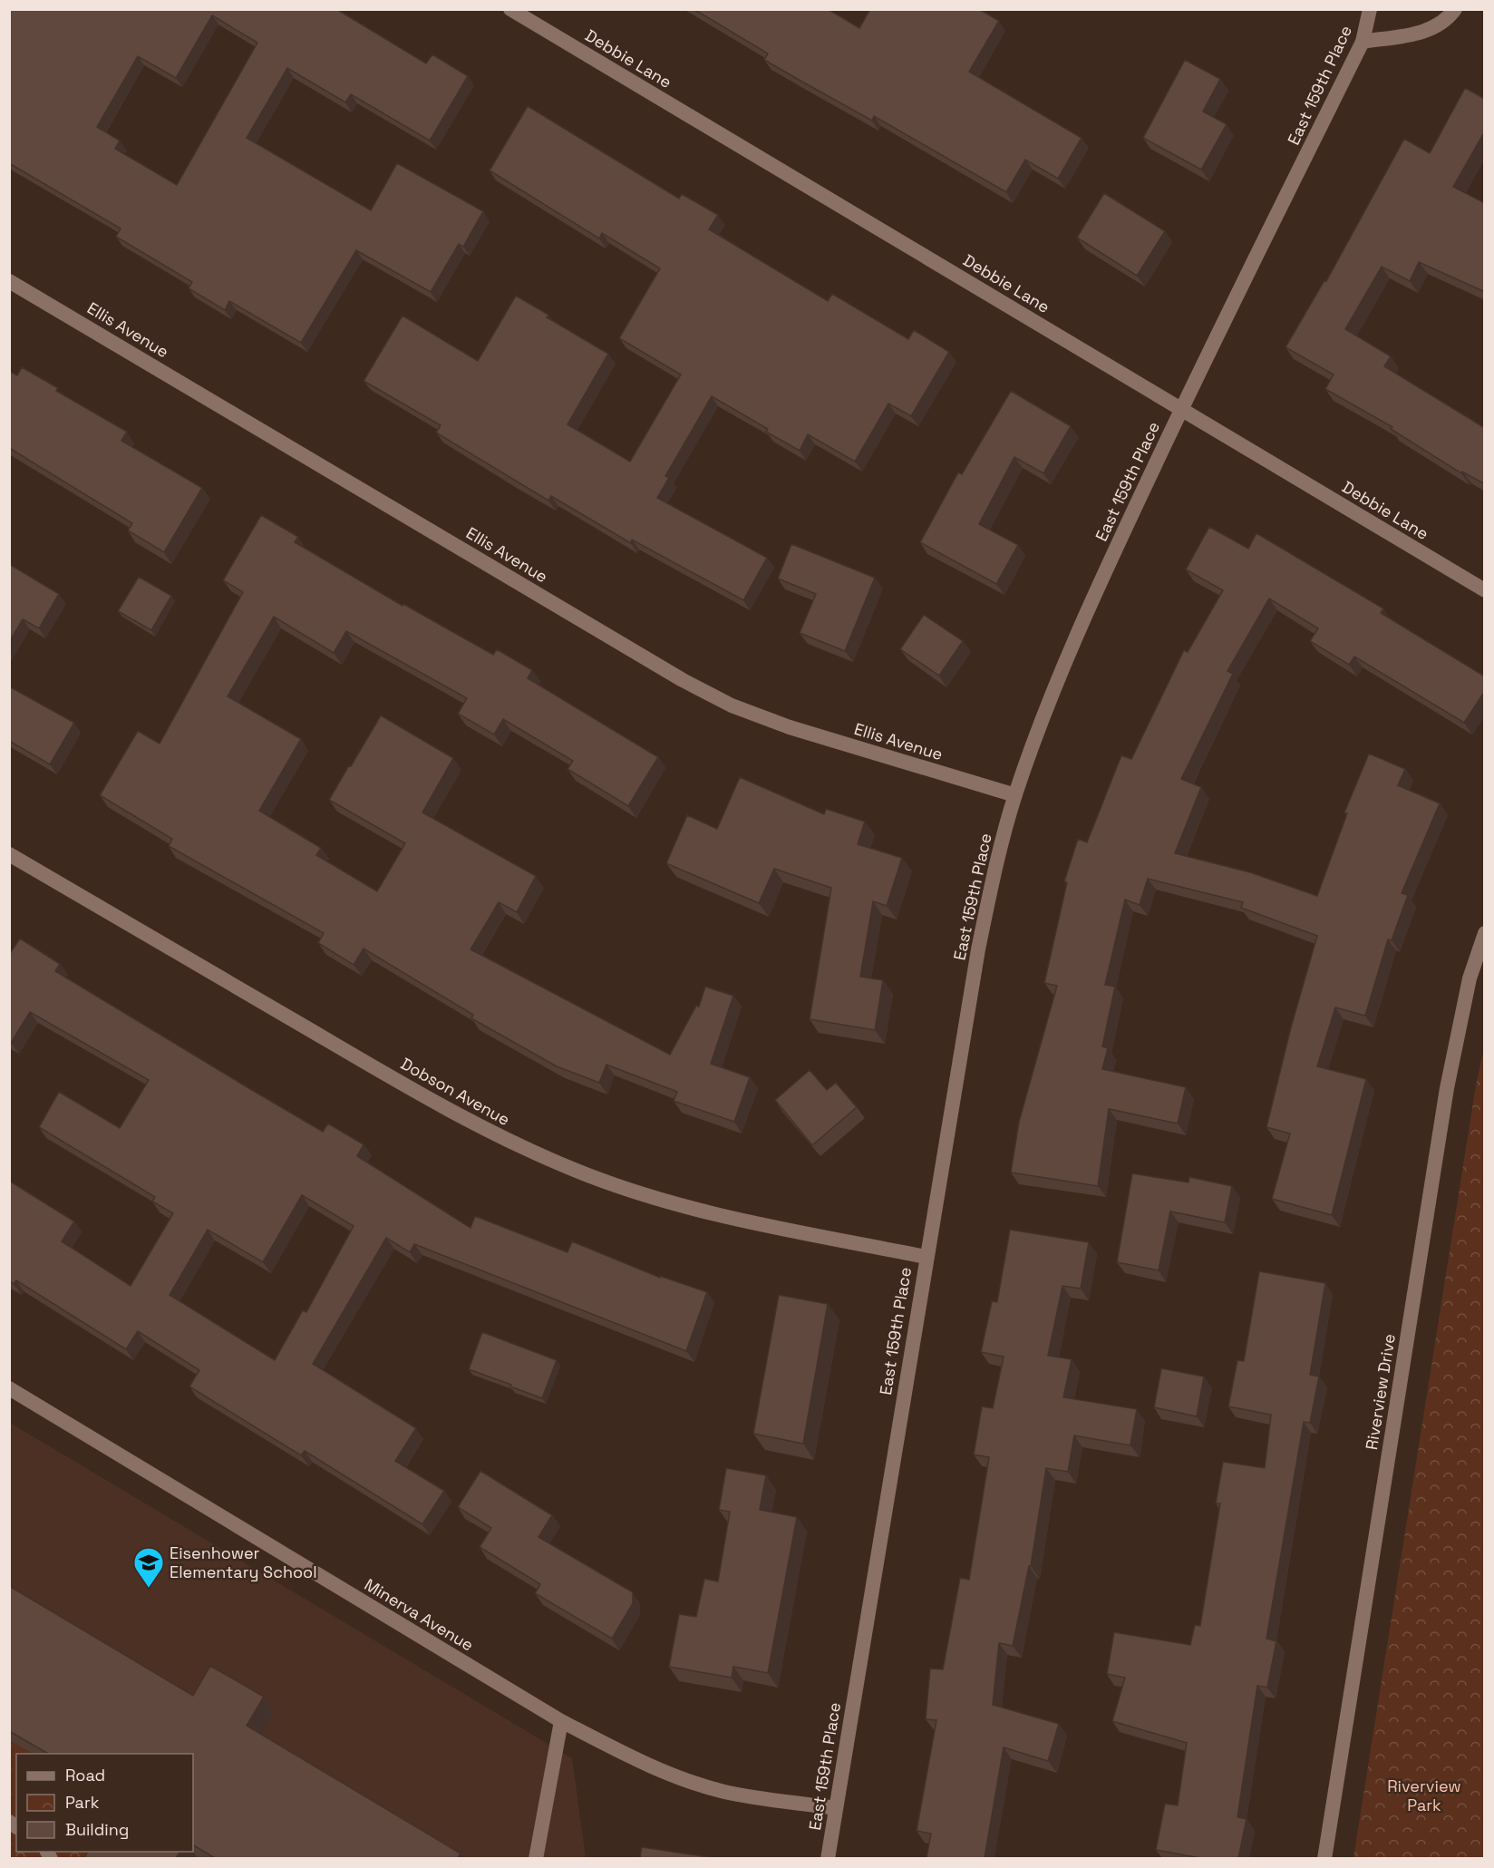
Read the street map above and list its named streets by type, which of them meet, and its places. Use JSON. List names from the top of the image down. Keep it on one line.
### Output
{"streets":{"street":["Debbie Lane","East 159th Place","Ellis Avenue","Dobson Avenue","Riverview Drive","Minerva Avenue"]},"crossings":[["Debbie Lane","East 159th Place"],["East 159th Place","Ellis Avenue"],["East 159th Place","Dobson Avenue"],["East 159th Place","Minerva Avenue"]],"parks":["Riverview Park"],"places":{"school or university":["Eisenhower Elementary School"]},"legend":["Road","Park","Building"]}
